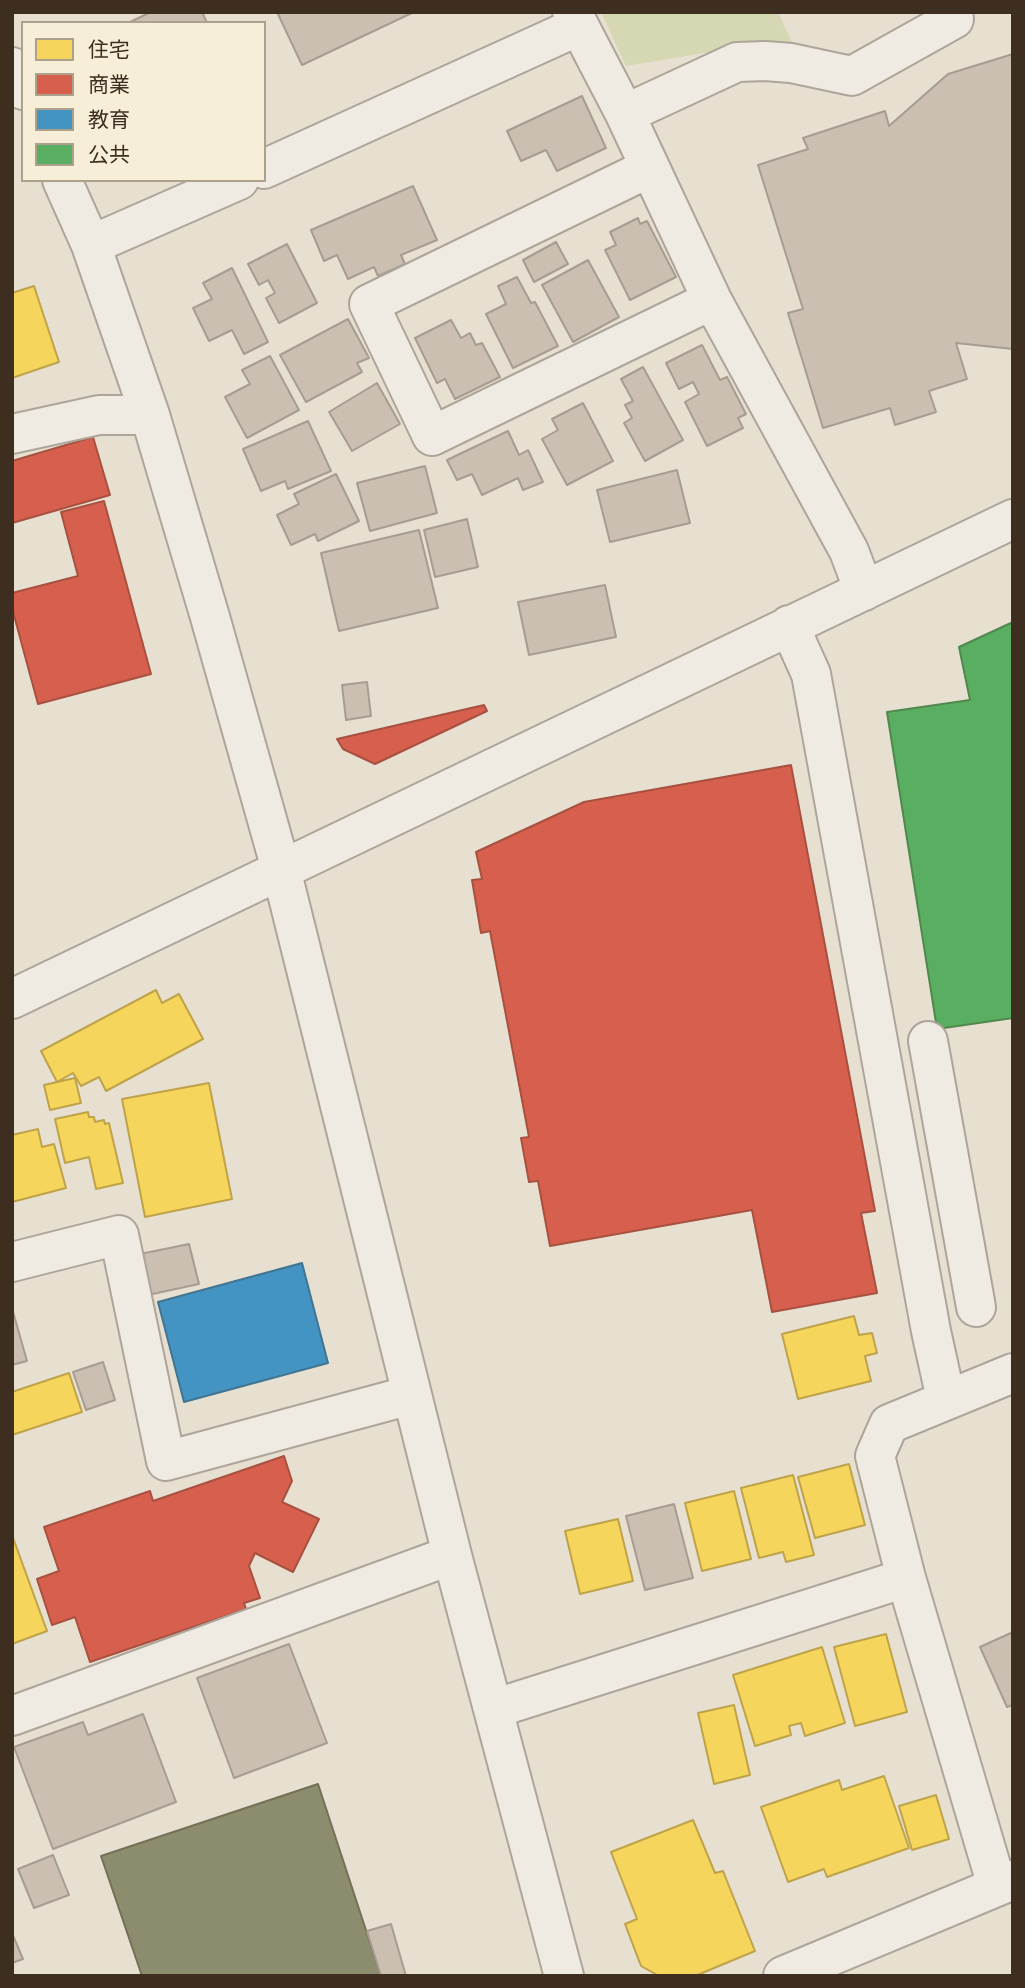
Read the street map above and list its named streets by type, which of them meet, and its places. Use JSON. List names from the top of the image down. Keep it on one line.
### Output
{"legend":["住宅","商業","教育","公共"]}
